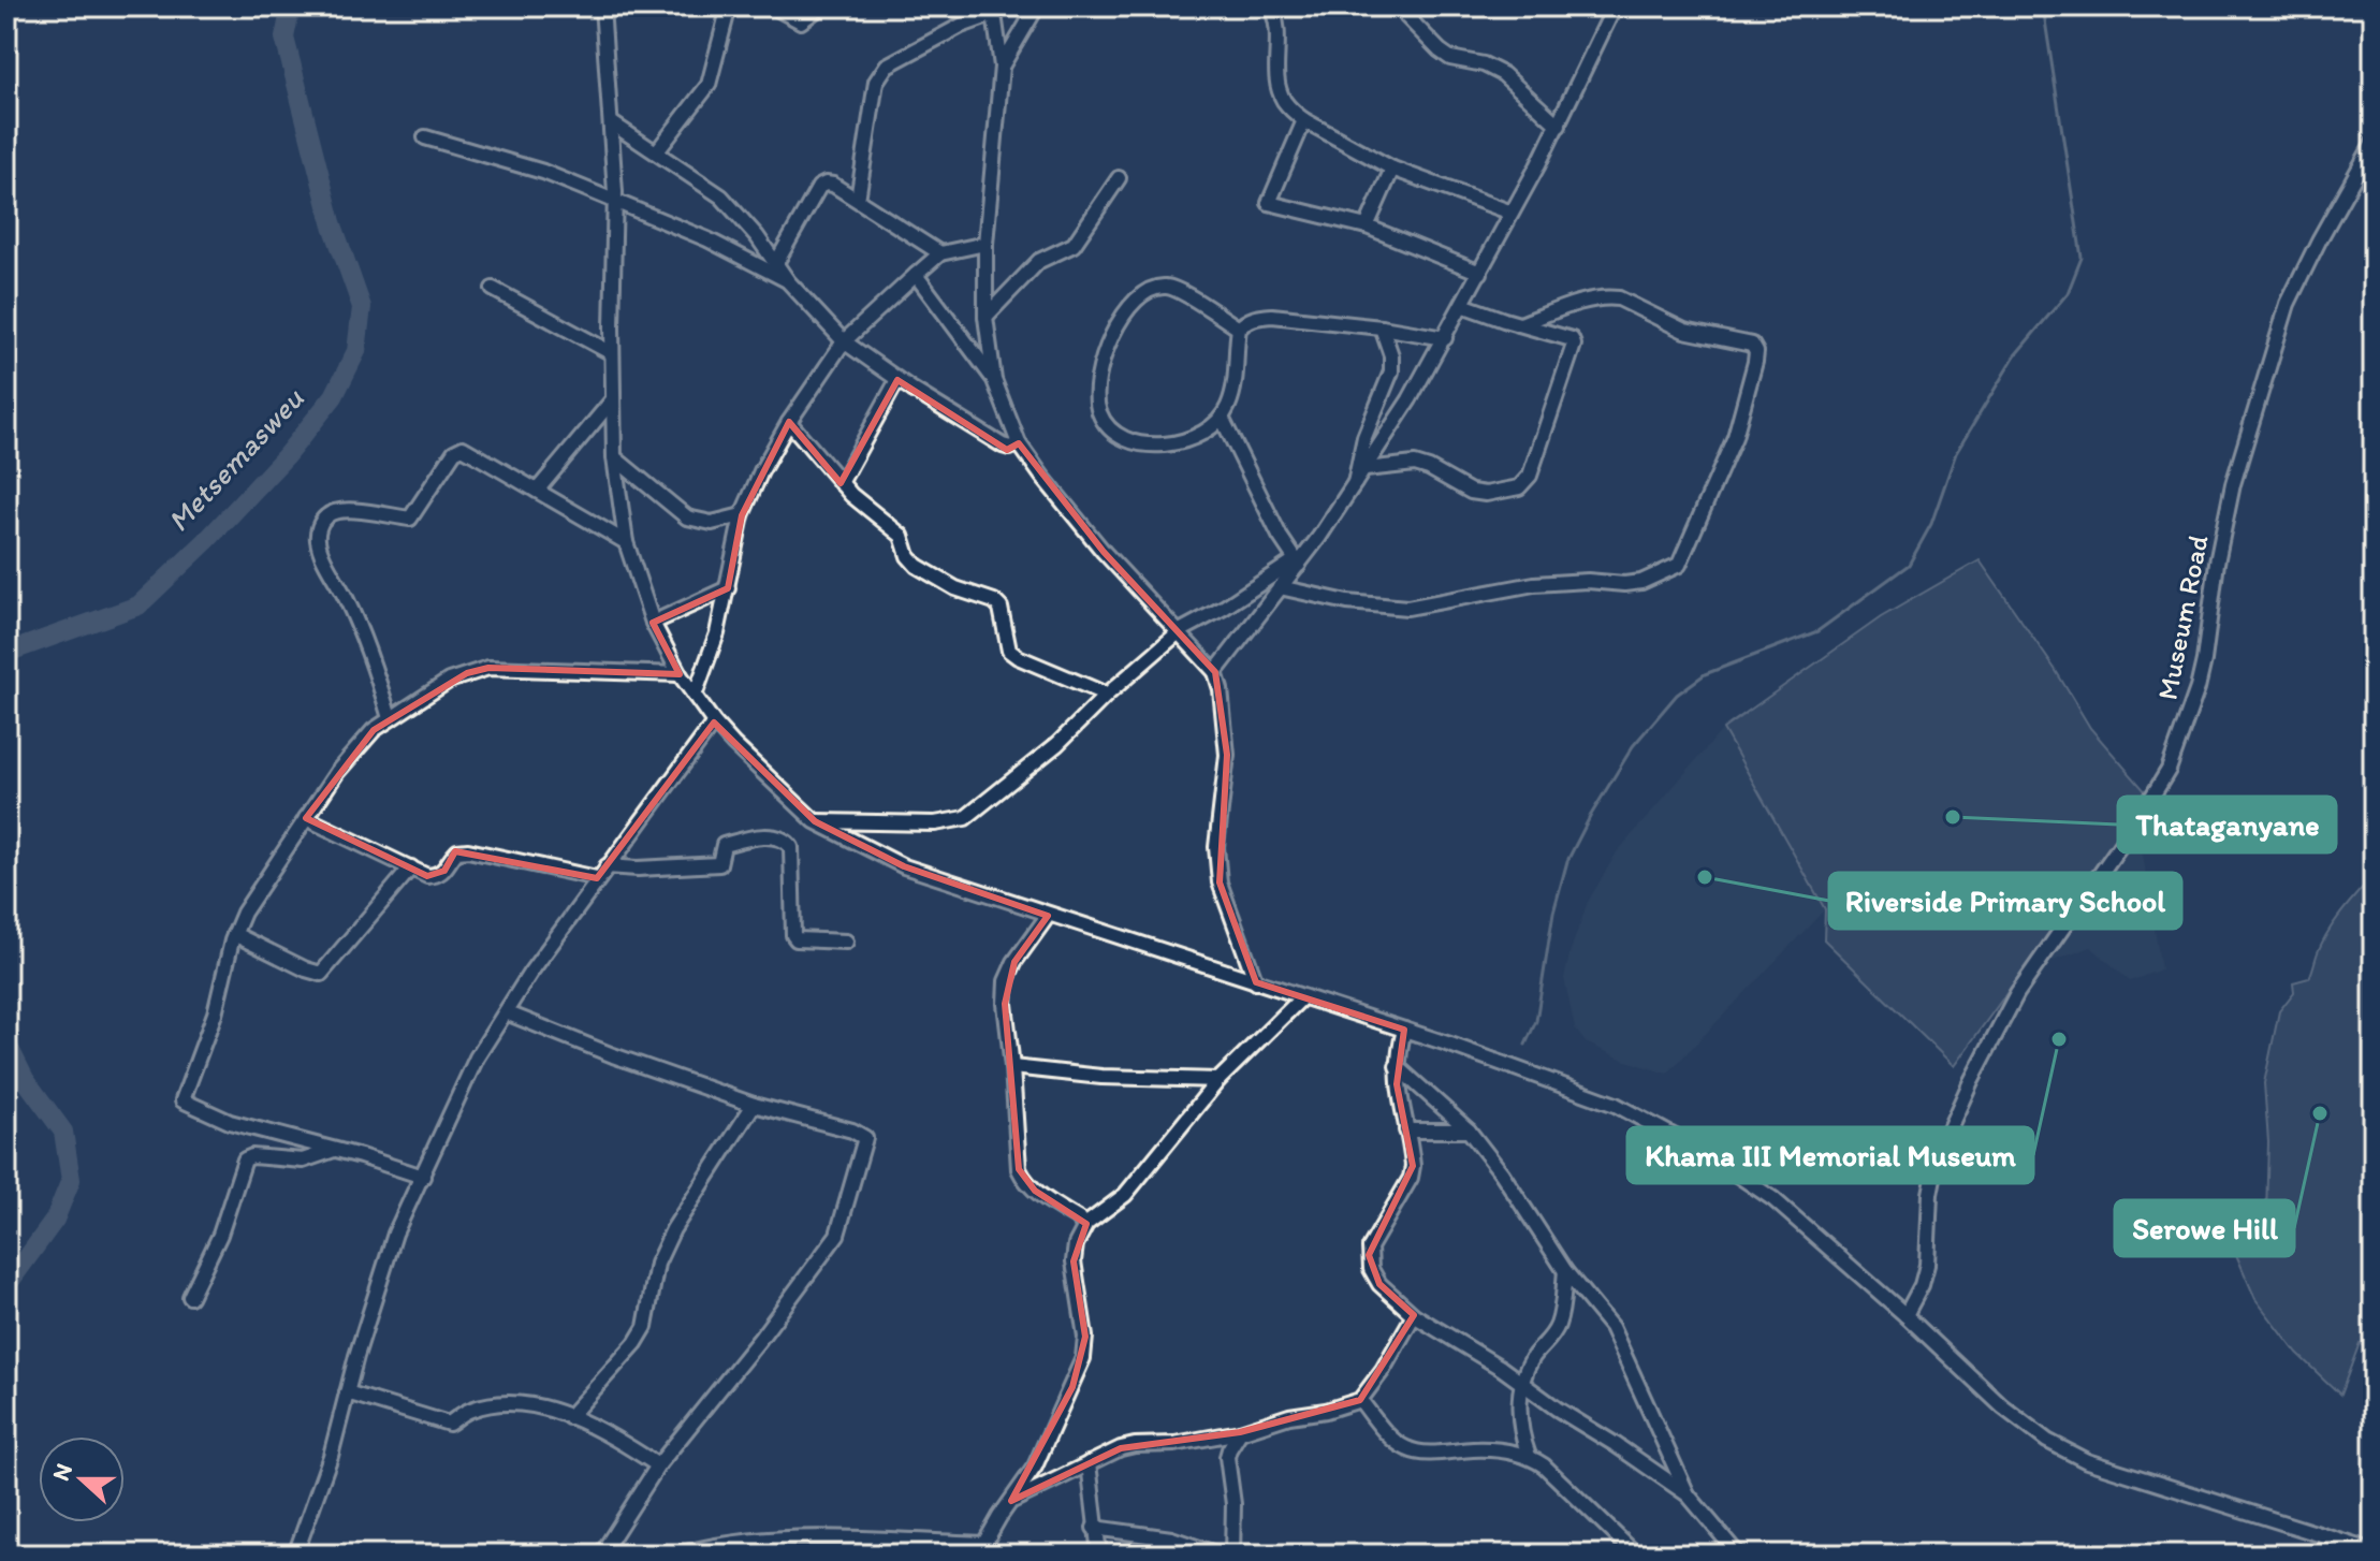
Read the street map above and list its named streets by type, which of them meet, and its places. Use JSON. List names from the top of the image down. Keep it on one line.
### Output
{"streets":{"street":["Museum Road"]},"water":["Metsemasweu"],"places":["Thataganyane","Riverside Primary School","Khama III Memorial Museum","Serowe Hill"],"north":"left"}
